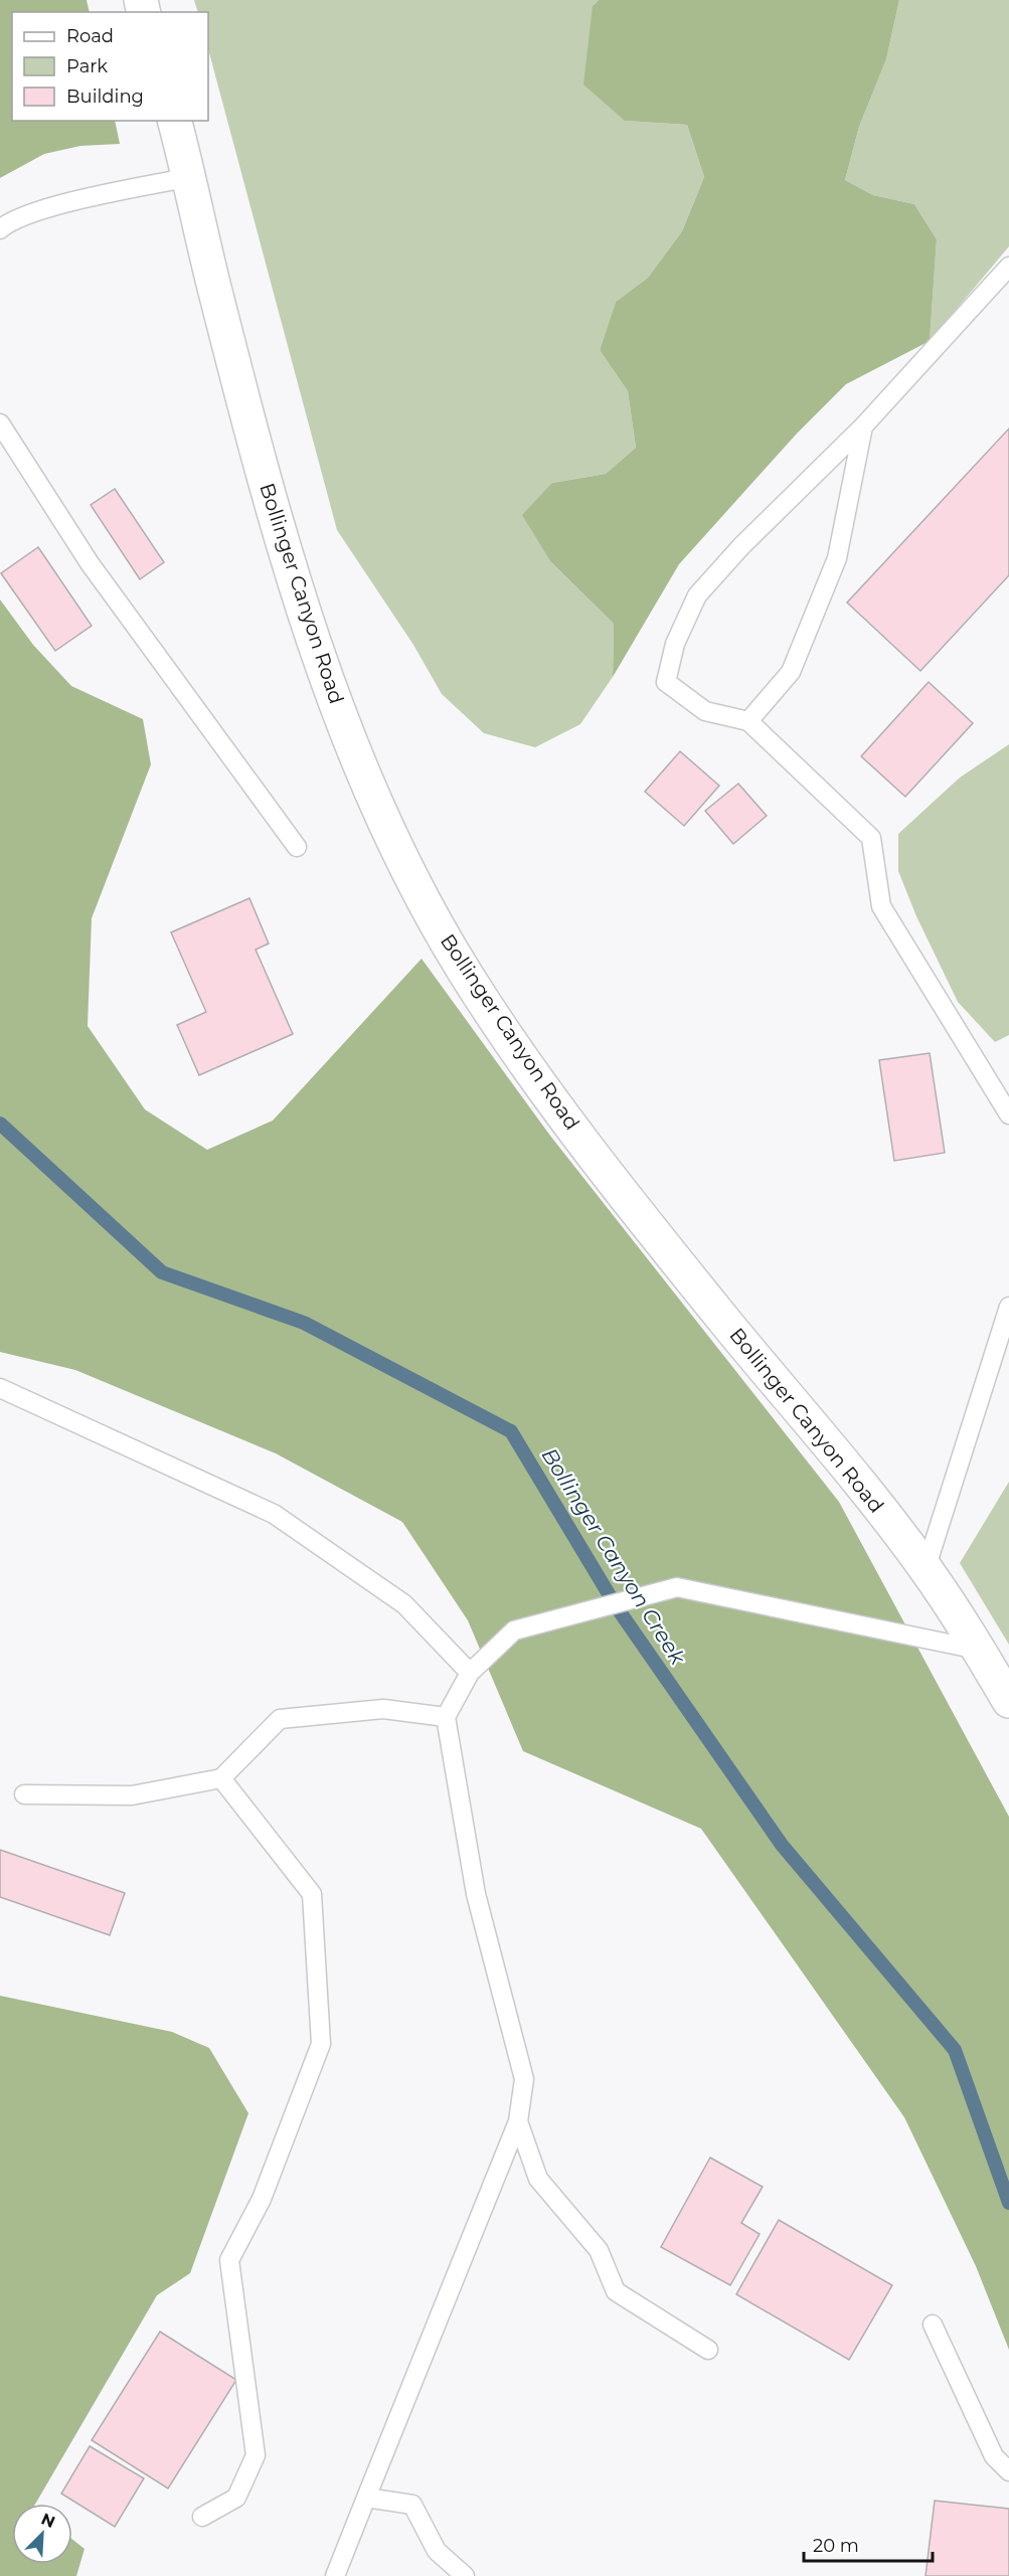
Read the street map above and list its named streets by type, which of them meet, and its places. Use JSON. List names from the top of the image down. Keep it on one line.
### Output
{"streets":{"street":["Bollinger Canyon Road"]},"water":["Bollinger Canyon Creek"],"legend":["Road","Park","Building"],"scale_bar":"20 m","north":"top right"}
